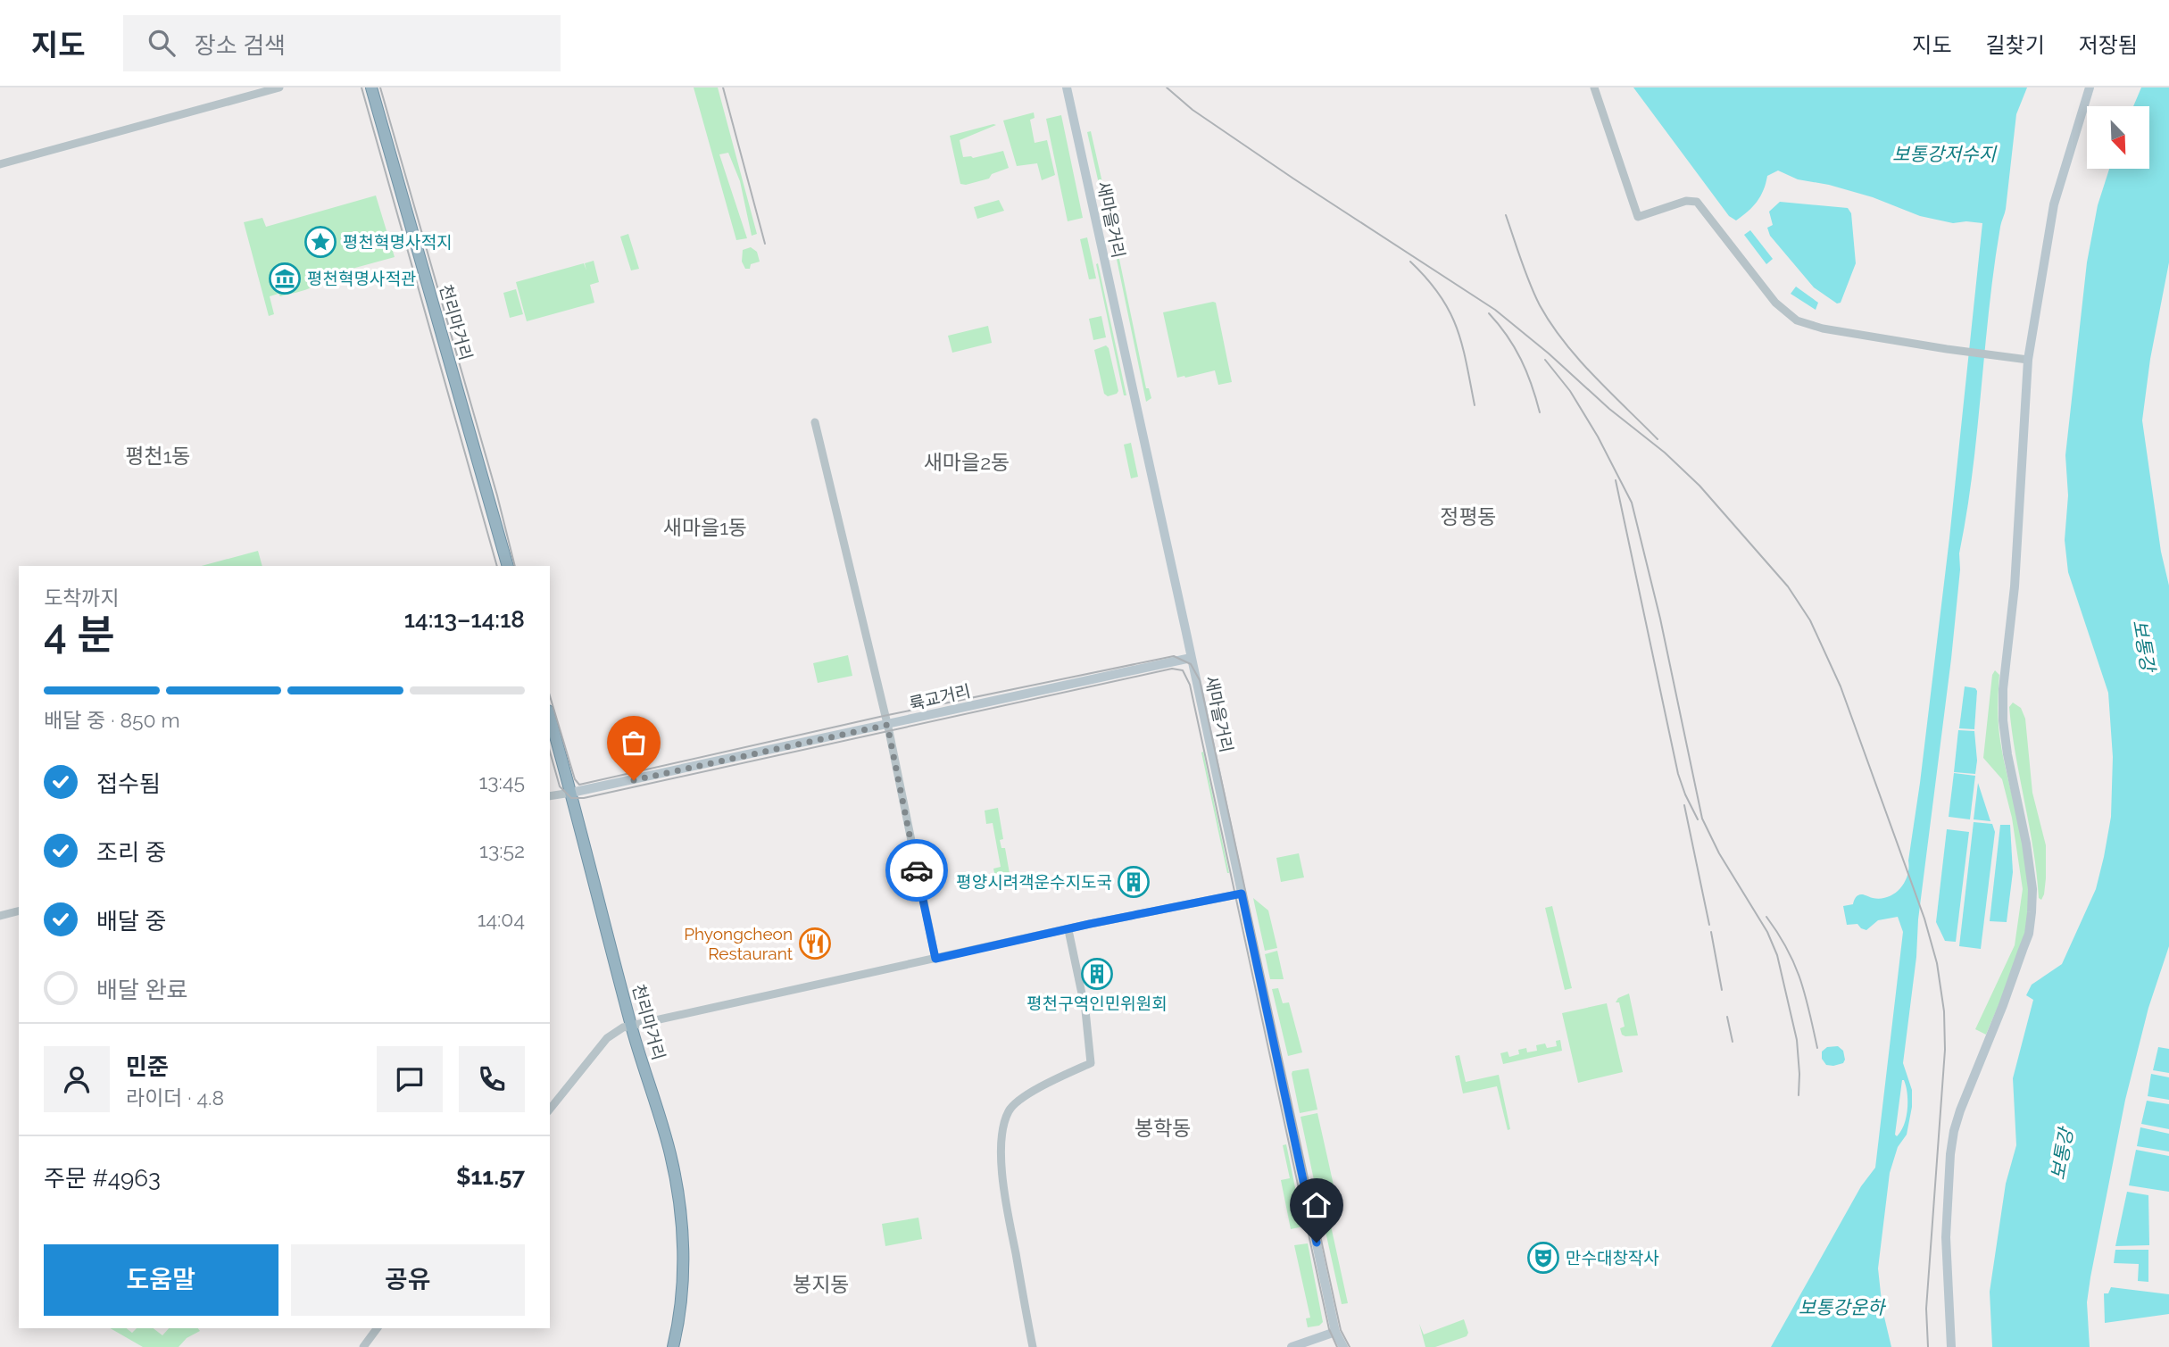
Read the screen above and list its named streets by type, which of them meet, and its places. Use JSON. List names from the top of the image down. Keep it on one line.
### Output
{"streets":{"highway":["천리마거리"],"main road":["새마을거리","륙교거리"]},"crossings":[["새마을거리","륙교거리"],["천리마거리","륙교거리"]],"districts":["평천1동","새마을2동","정평동","새마을1동","봉학동","봉지동"],"water":["보통강저수지","보통강","보통강운하"],"places":{"place":["평천혁명사적지"],"museum":["평천혁명사적관"],"building":["평양시려객운수지도국","평천구역인민위원회"],"restaurant":["Phyongcheon Restaurant"],"theatre":["만수대창작사"]},"north":"bottom right","page":{"header":"지도","search":"장소 검색","nav":["지도","길찾기","저장됨"],"heading":["4 분","도착까지","14:13–14:18"],"panel":["민준","라이더 · 4.8","주문 #4963","$11.57"],"bar":"배달 중 · 850 m","list":[["접수됨","13:45"],["조리 중","13:52"],["배달 중","14:04"],"배달 완료"],"buttons":["도움말","공유"]}}
